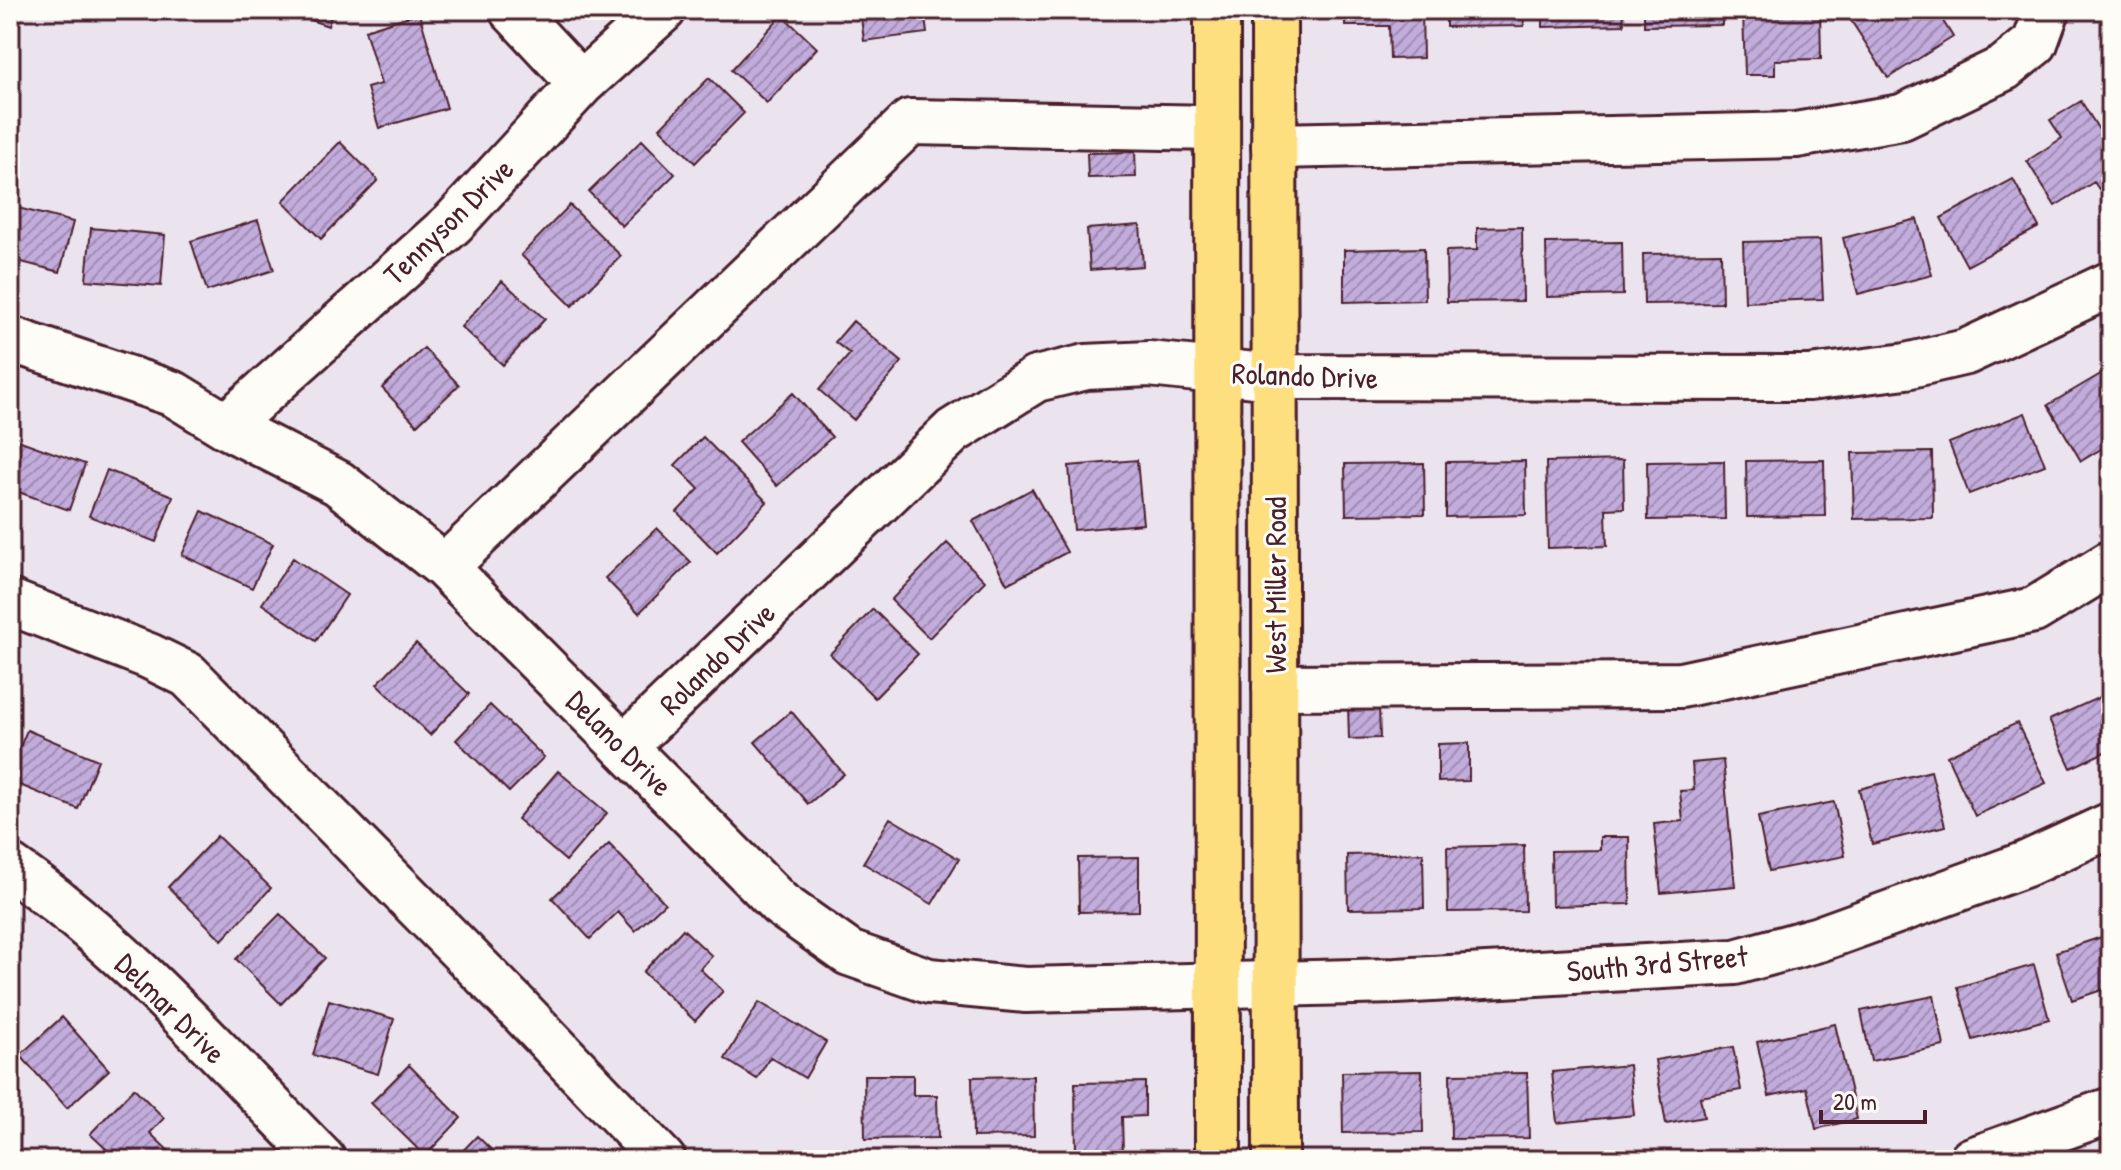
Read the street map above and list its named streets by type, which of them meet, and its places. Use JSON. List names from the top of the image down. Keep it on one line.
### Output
{"streets":{"main road":["West Miller Road"],"street":["Tennyson Drive","Rolando Drive","Delano Drive","South 3rd Street","Delmar Drive"]},"crossings":[["Tennyson Drive","Delano Drive"],["Rolando Drive","West Miller Road"],["Rolando Drive","Delano Drive"],["West Miller Road","Delano Drive"],["West Miller Road","South 3rd Street"],["Delano Drive","South 3rd Street"]],"scale_bar":"20 m"}
